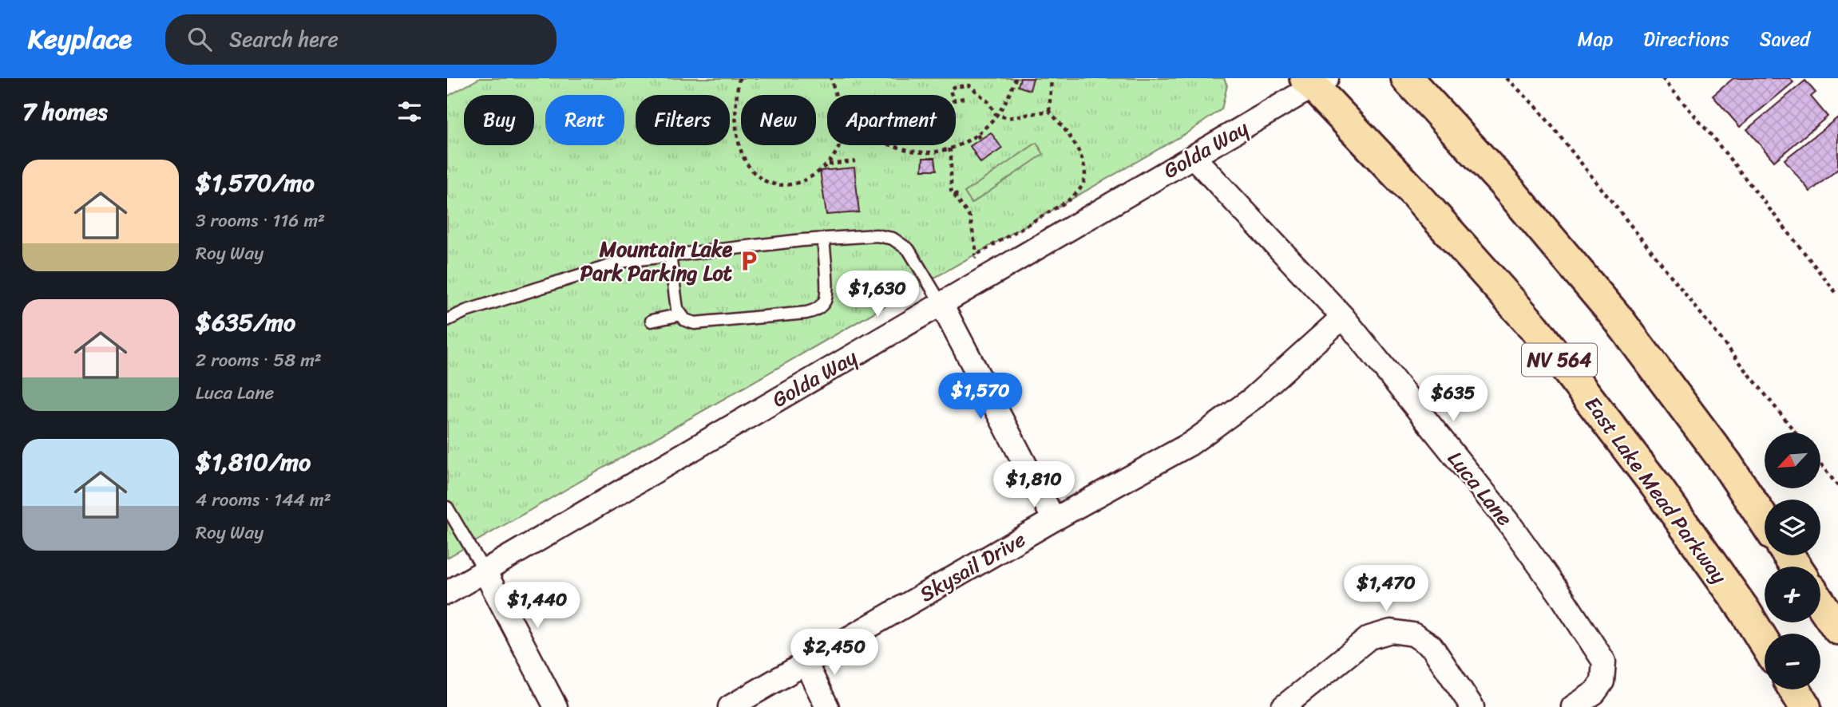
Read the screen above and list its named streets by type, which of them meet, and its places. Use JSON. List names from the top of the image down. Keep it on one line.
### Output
{"streets":{"main road":["NV 564","East Lake Mead Parkway"],"street":["Golda Way","Luca Lane","Skysail Drive"]},"crossings":[["Golda Way","Luca Lane"],["Golda Way","East Lake Mead Parkway"],["Luca Lane","Skysail Drive"]],"places":{"parking":["Mountain Lake Park Parking Lot"]},"north":"bottom left","page":{"header":"Keyplace","search":"Search here","nav":["Map","Directions","Saved"],"heading":"7 homes","chip":["Buy","Rent","Filters","New","Apartment"],"list":[{"name":"$1,570/mo","note":"3 rooms · 116 m² · Roy Way"},{"name":"$635/mo","note":"2 rooms · 58 m² · Luca Lane"},{"name":"$1,810/mo","note":"4 rooms · 144 m² · Roy Way"}],"price":["$1,630","$1,570","$635","$1,810","$1,470","$1,440","$2,450"],"map_buttons":["+","−"]}}
